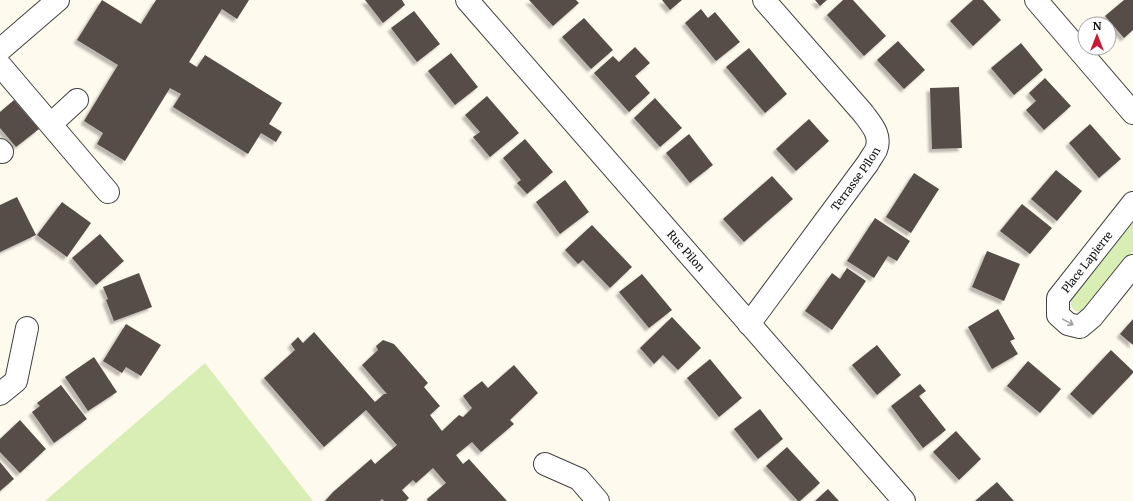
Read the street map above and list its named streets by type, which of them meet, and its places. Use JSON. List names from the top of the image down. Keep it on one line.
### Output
{"streets":{"street":["Terrasse Pilon","Rue Pilon","Place Lapierre"]},"crossings":[["Terrasse Pilon","Rue Pilon"]],"north":"top"}
